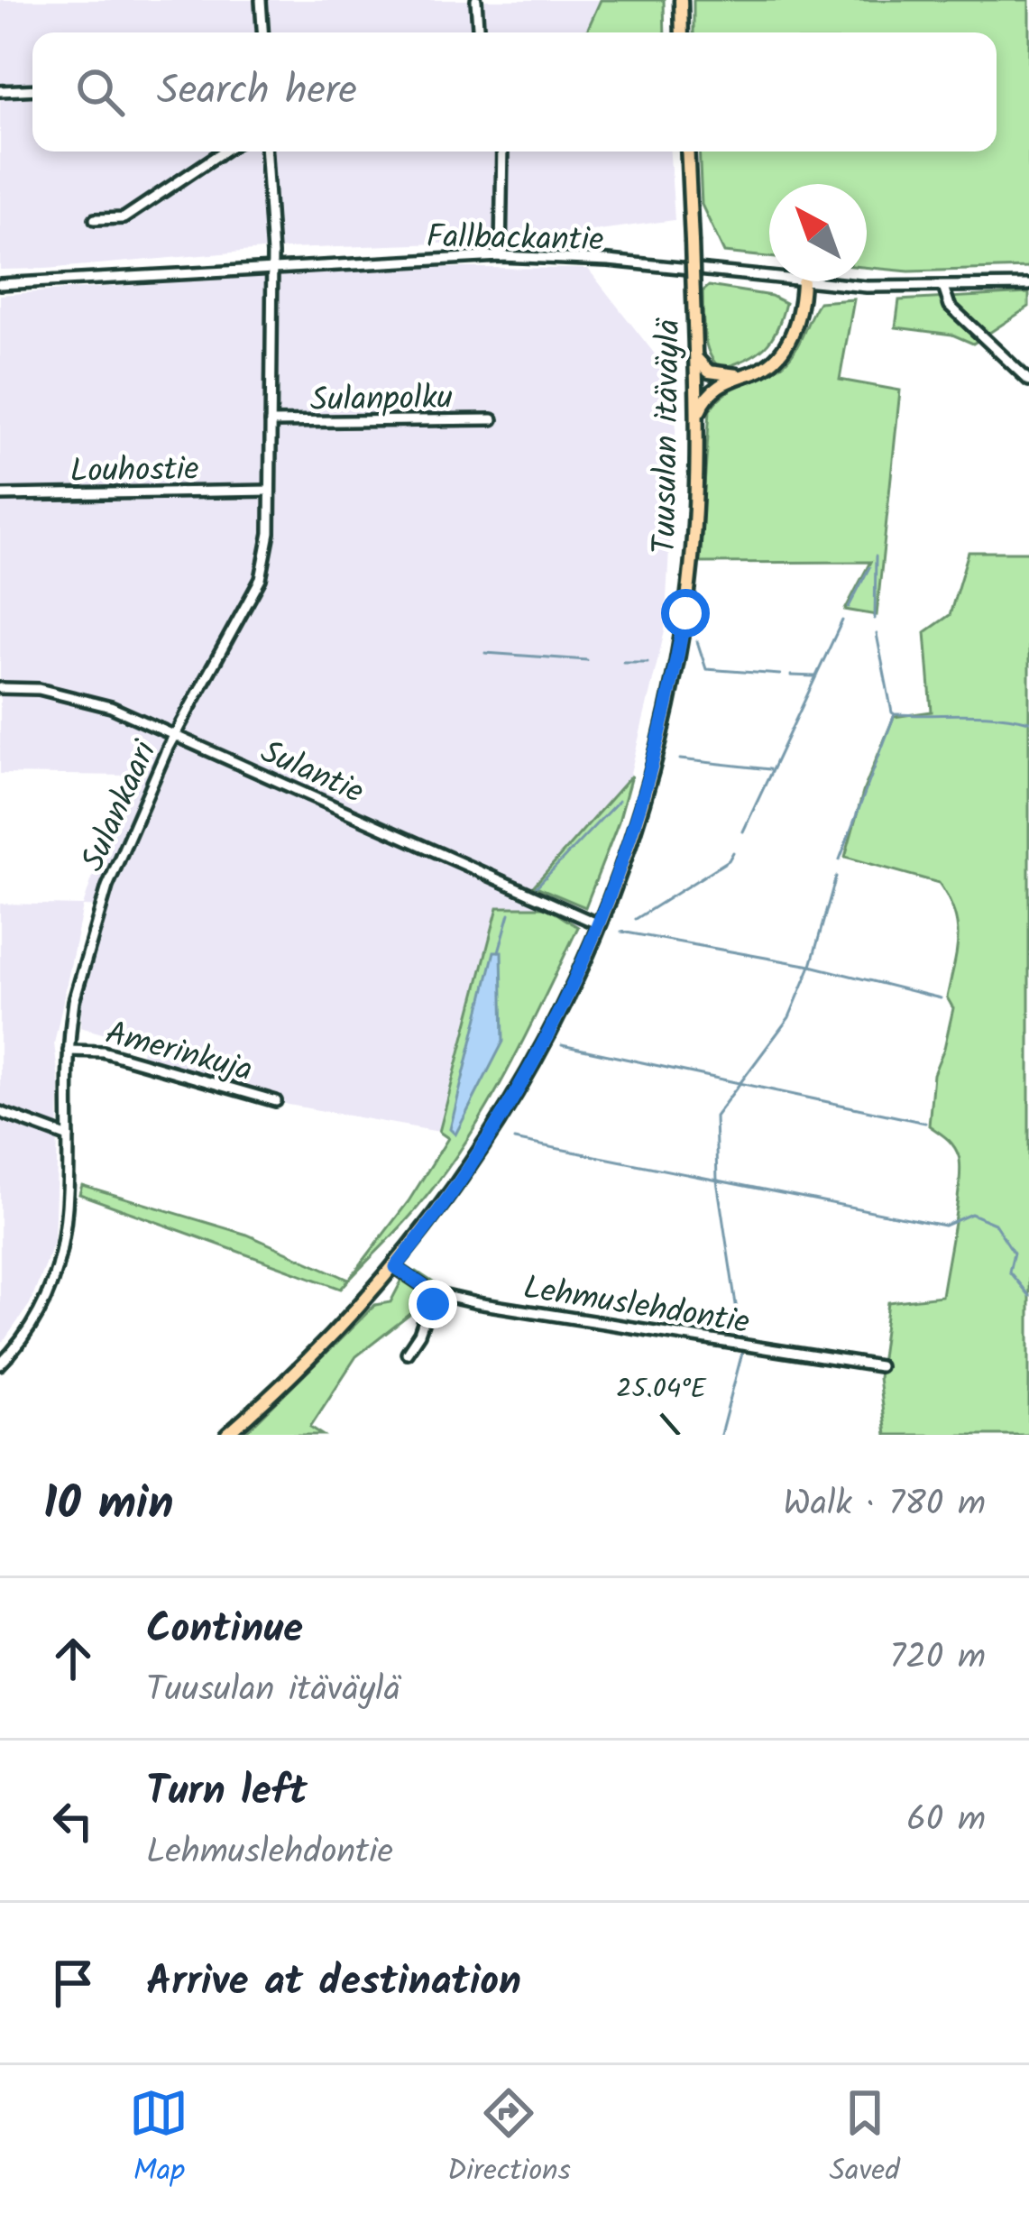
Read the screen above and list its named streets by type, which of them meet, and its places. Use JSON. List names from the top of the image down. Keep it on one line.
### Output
{"streets":{"main road":["Tuusulan itäväylä"],"street":["Fallbackantie","Sulanpolku","Louhostie","Sulantie","Sulankaari","Amerinkuja","Lehmuslehdontie"]},"crossings":[["Fallbackantie","Sulankaari"],["Sulanpolku","Sulankaari"],["Tuusulan itäväylä","Sulantie"],["Tuusulan itäväylä","Lehmuslehdontie"],["Louhostie","Sulankaari"],["Sulantie","Sulankaari"],["Sulankaari","Amerinkuja"]],"north":"top left","page":{"search":"Search here","heading":["10 min","Walk · 780 m"],"list":[["Continue","Tuusulan itäväylä","720 m"],["Turn left","Lehmuslehdontie","60 m"],"Arrive at destination"],"nav":["Map","Directions","Saved"]},"coordinates":["25.04°E"]}
